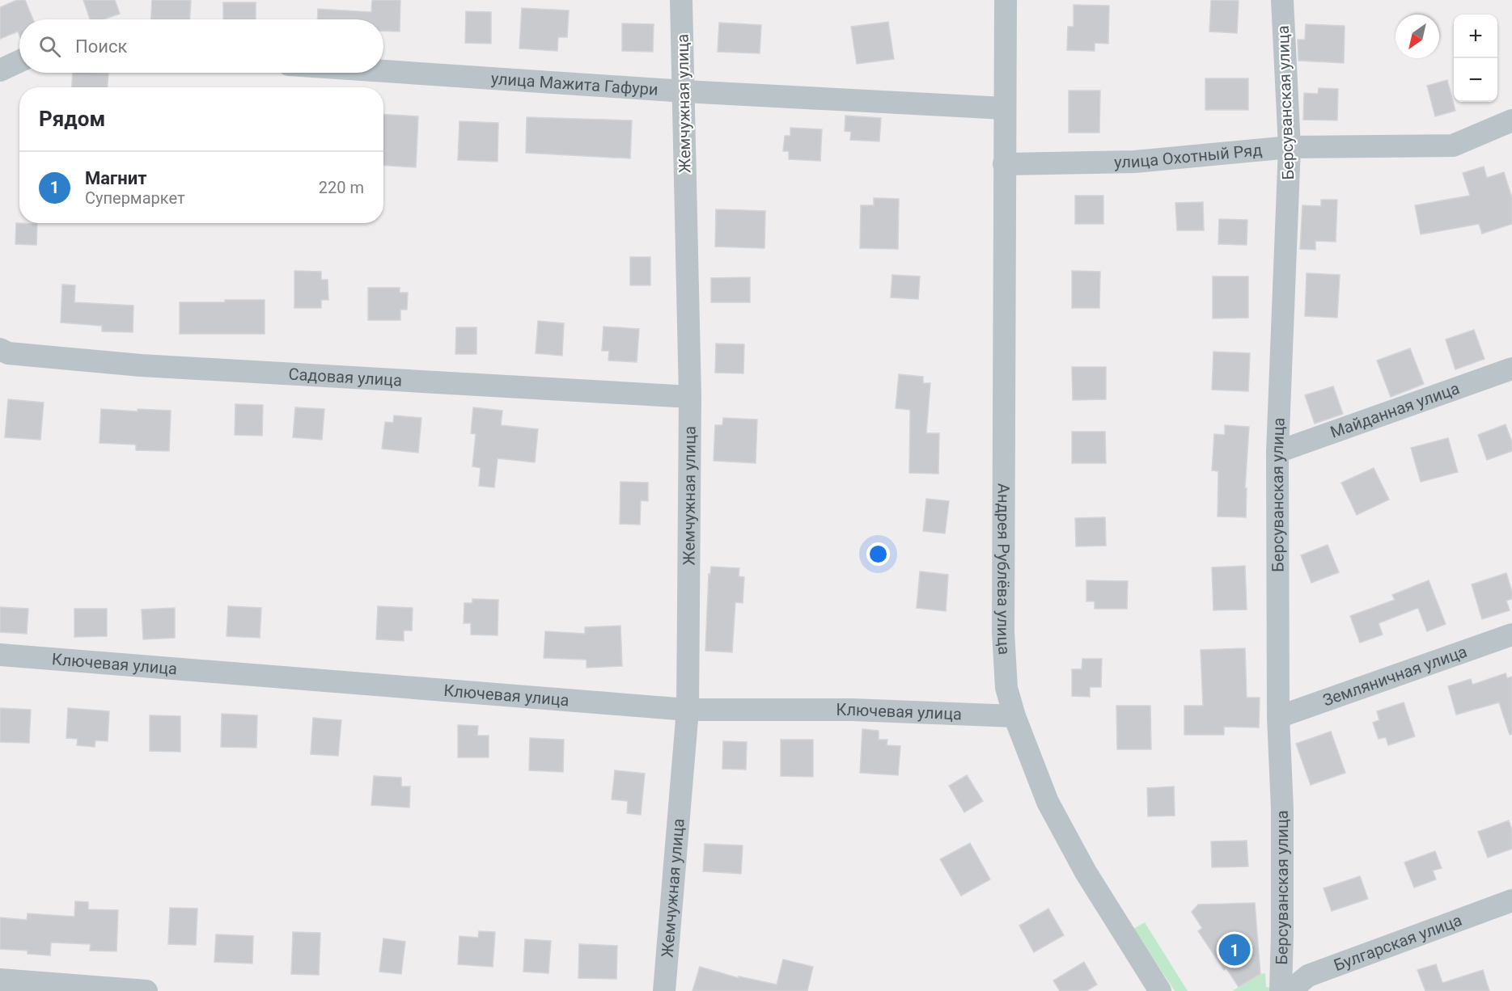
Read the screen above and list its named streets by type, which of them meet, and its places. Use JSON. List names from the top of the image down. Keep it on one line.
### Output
{"streets":{"street":["улица Мажита Гафури","Берсуванская улица","Жемчужная улица","улица Охотный Ряд","Садовая улица","Майданная улица","Андрея Рублёва улица","Ключевая улица","Земляничная улица","Булгарская улица"]},"crossings":[["улица Мажита Гафури","Жемчужная улица"],["улица Мажита Гафури","Андрея Рублёва улица"],["Берсуванская улица","улица Охотный Ряд"],["Берсуванская улица","Майданная улица"],["Берсуванская улица","Земляничная улица"],["Жемчужная улица","Садовая улица"],["Жемчужная улица","Ключевая улица"],["улица Охотный Ряд","Андрея Рублёва улица"],["Андрея Рублёва улица","Ключевая улица"]],"north":"bottom left","page":{"map_buttons":["+","−"],"search":"Поиск","heading":"Рядом","list":[{"mark":"1","name":"Магнит","note":"Супермаркет","value":"220 m"}],"pins":"1"}}
